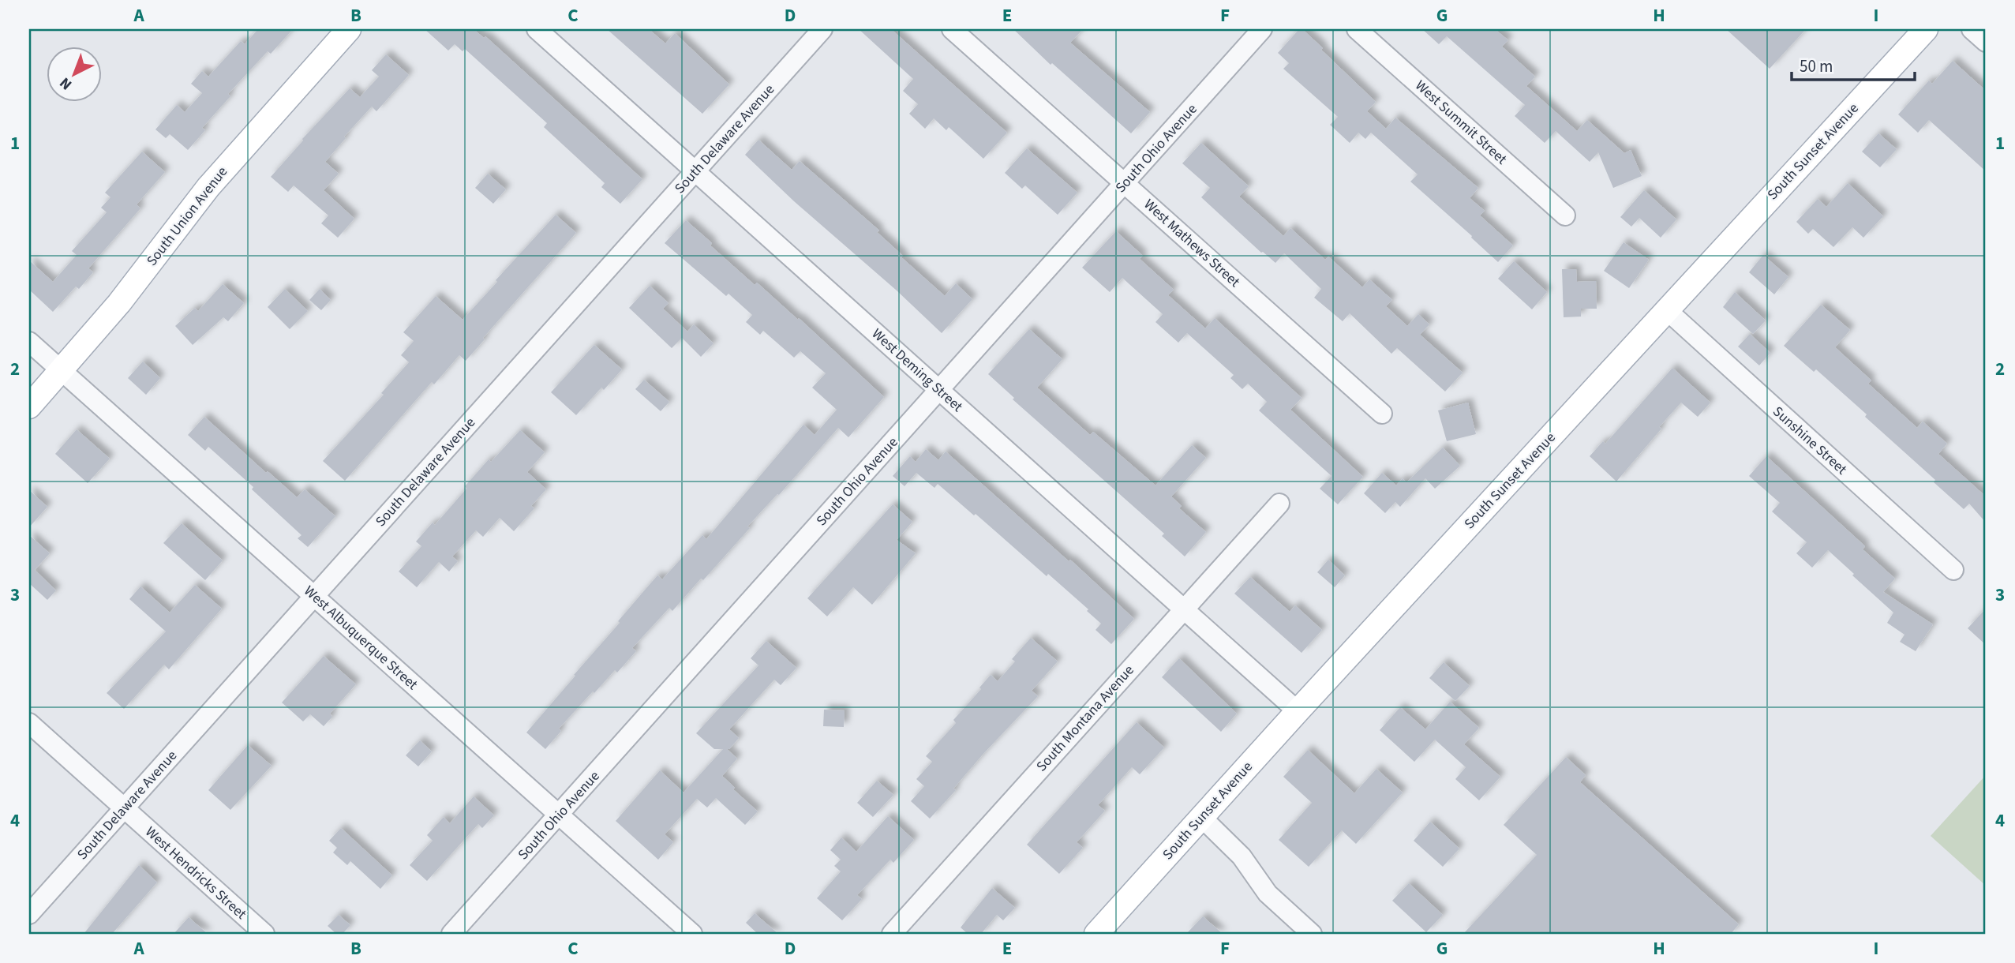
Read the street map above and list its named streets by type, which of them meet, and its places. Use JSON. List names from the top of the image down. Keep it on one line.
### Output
{"streets":{"main road":["South Sunset Avenue","South Union Avenue"],"street":["West Summit Street","South Delaware Avenue","South Ohio Avenue","West Mathews Street","West Deming Street","Sunshine Street","West Albuquerque Street","South Montana Avenue","West Hendricks Street"]},"crossings":[["South Delaware Avenue","West Deming Street"],["South Delaware Avenue","West Albuquerque Street"],["South Delaware Avenue","West Hendricks Street"],["South Ohio Avenue","West Mathews Street"],["South Ohio Avenue","West Deming Street"],["South Ohio Avenue","West Albuquerque Street"],["South Sunset Avenue","West Deming Street"],["South Sunset Avenue","Sunshine Street"],["South Union Avenue","West Albuquerque Street"],["West Deming Street","South Montana Avenue"]],"scale_bar":"50 m","north":"bottom left","grid":{"columns":["A","B","C","D","E","F","G","H","I"],"rows":["1","2","3","4"]}}
